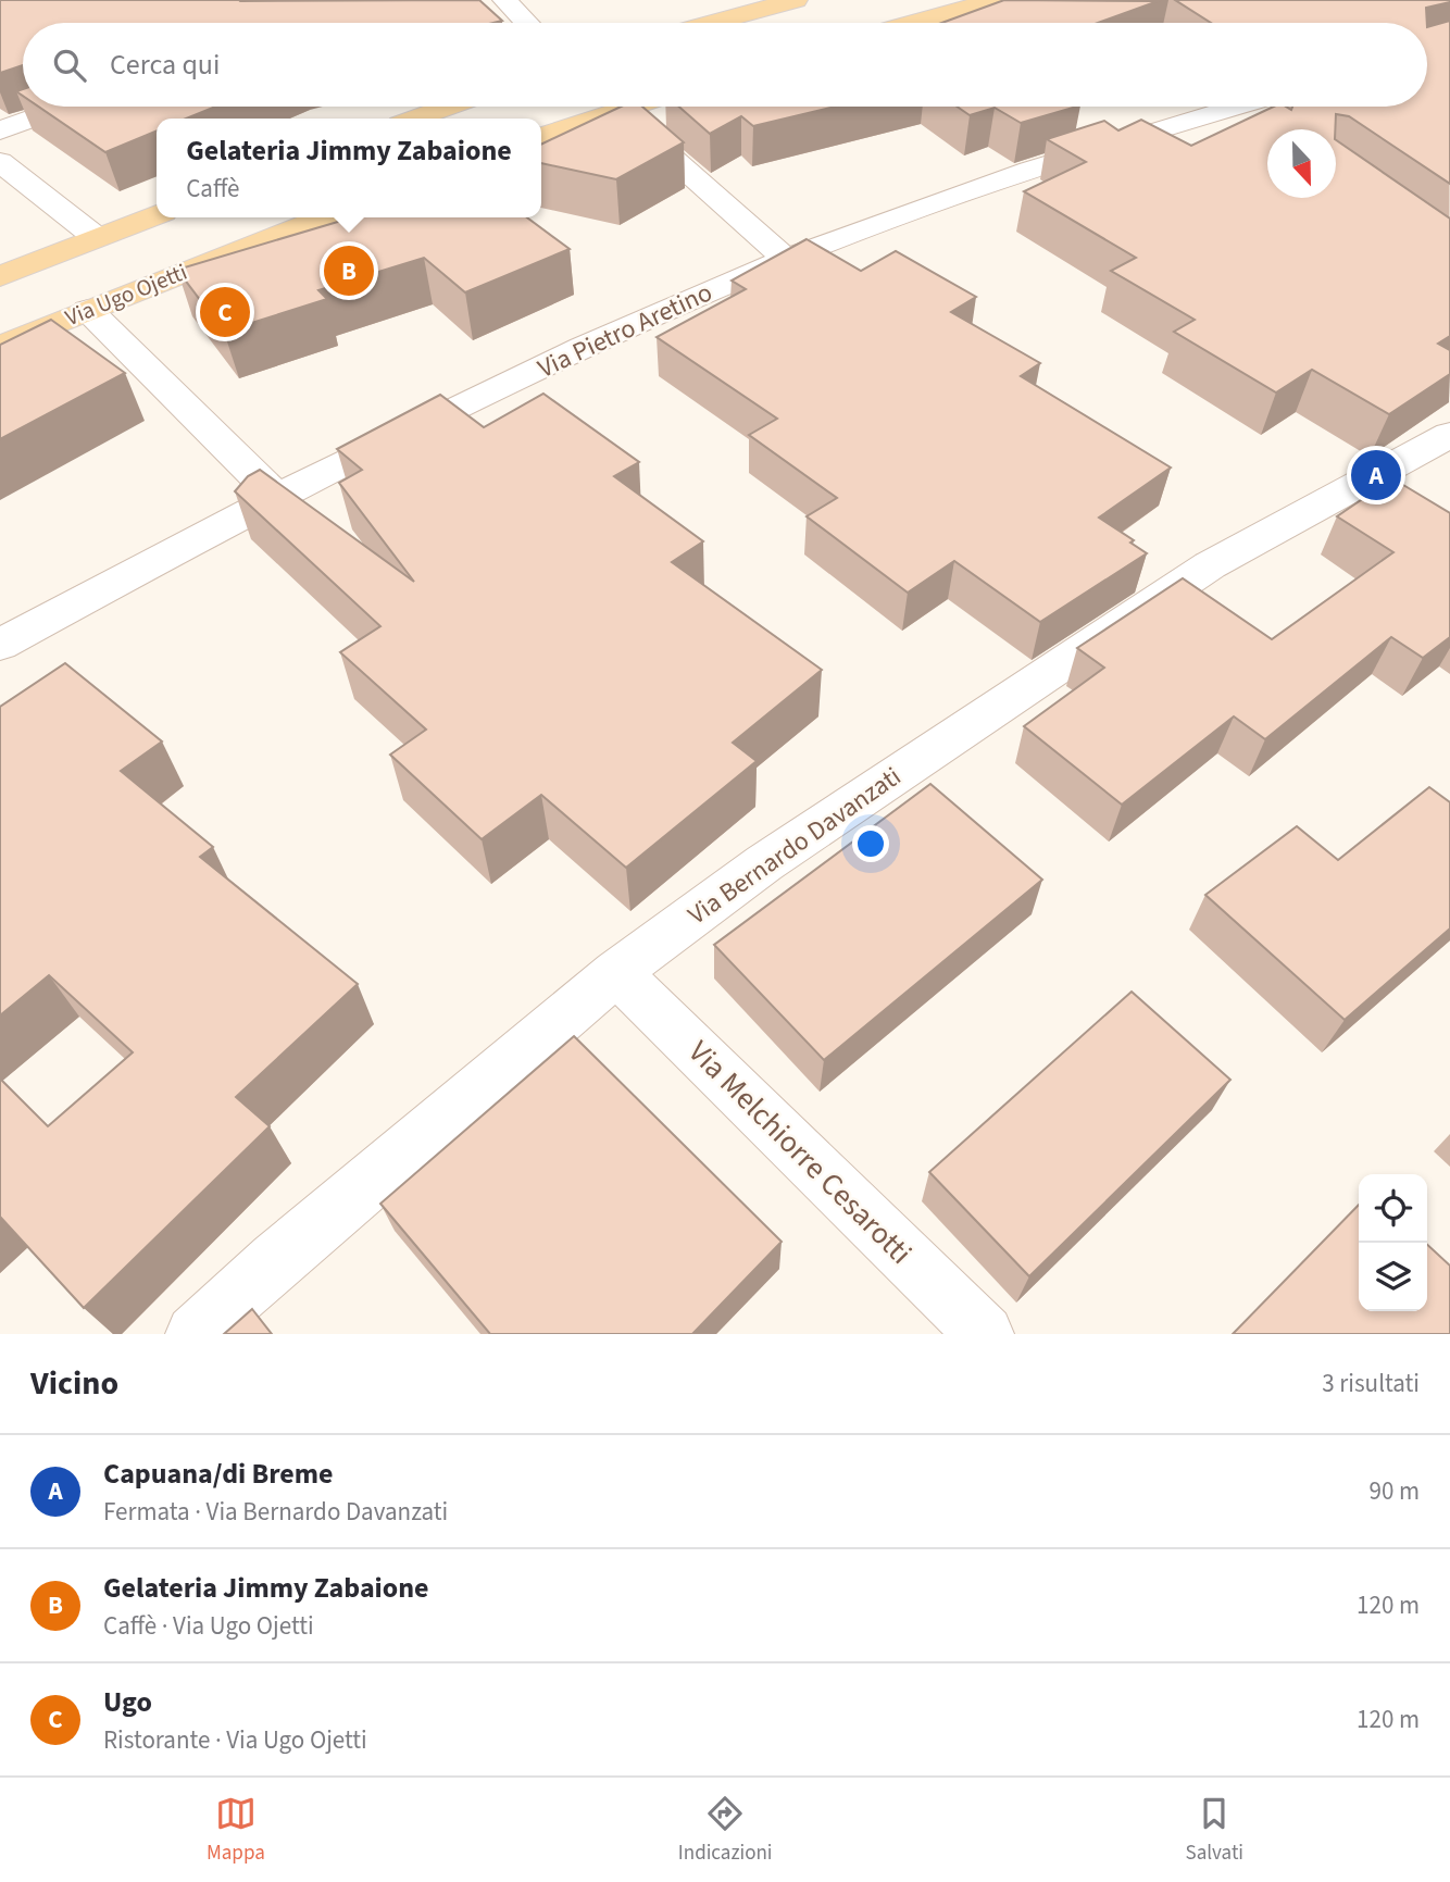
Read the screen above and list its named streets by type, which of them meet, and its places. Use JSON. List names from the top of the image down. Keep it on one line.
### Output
{"streets":{"main road":["Via Ugo Ojetti"],"street":["Via Pietro Aretino","Via Bernardo Davanzati","Via Melchiorre Cesarotti"]},"crossings":[["Via Bernardo Davanzati","Via Melchiorre Cesarotti"]],"north":"bottom","page":{"search":"Cerca qui","popup":["Gelateria Jimmy Zabaione","Caffè"],"pins":["B","C","A"],"heading":["Vicino","3 risultati"],"list":[{"mark":"A","name":"Capuana/di Breme","note":"Fermata · Via Bernardo Davanzati","value":"90 m"},{"mark":"B","name":"Gelateria Jimmy Zabaione","note":"Caffè · Via Ugo Ojetti","value":"120 m"},{"mark":"C","name":"Ugo","note":"Ristorante · Via Ugo Ojetti","value":"120 m"}],"nav":["Mappa","Indicazioni","Salvati"]}}
